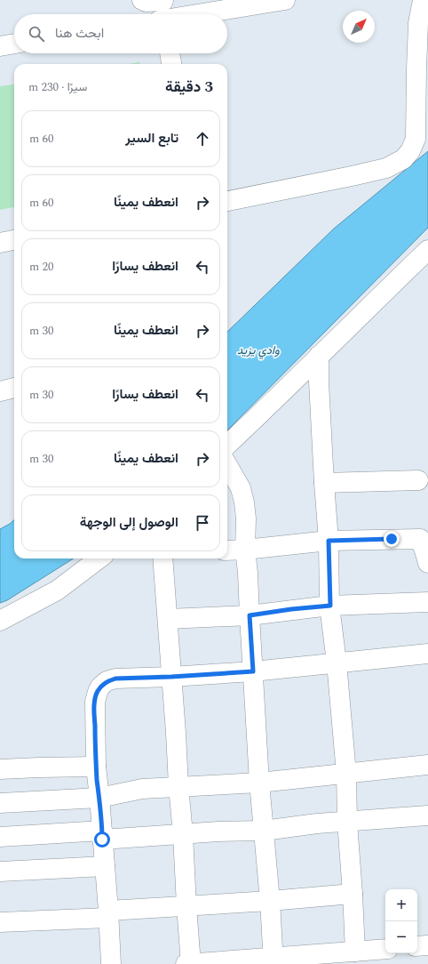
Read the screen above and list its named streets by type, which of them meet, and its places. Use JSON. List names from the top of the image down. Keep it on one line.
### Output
{"water":["وادي يزيد"],"north":"top right","page":{"search":"ابحث هنا","heading":["3 دقيقة","سيرًا · 230 m"],"list":[["تابع السير","60 m"],["انعطف يمينًا","60 m"],["انعطف يسارًا","20 m"],["انعطف يمينًا","30 m"],["انعطف يسارًا","30 m"],["انعطف يمينًا","30 m"],"الوصول إلى الوجهة"],"map_buttons":["+","−"]}}
